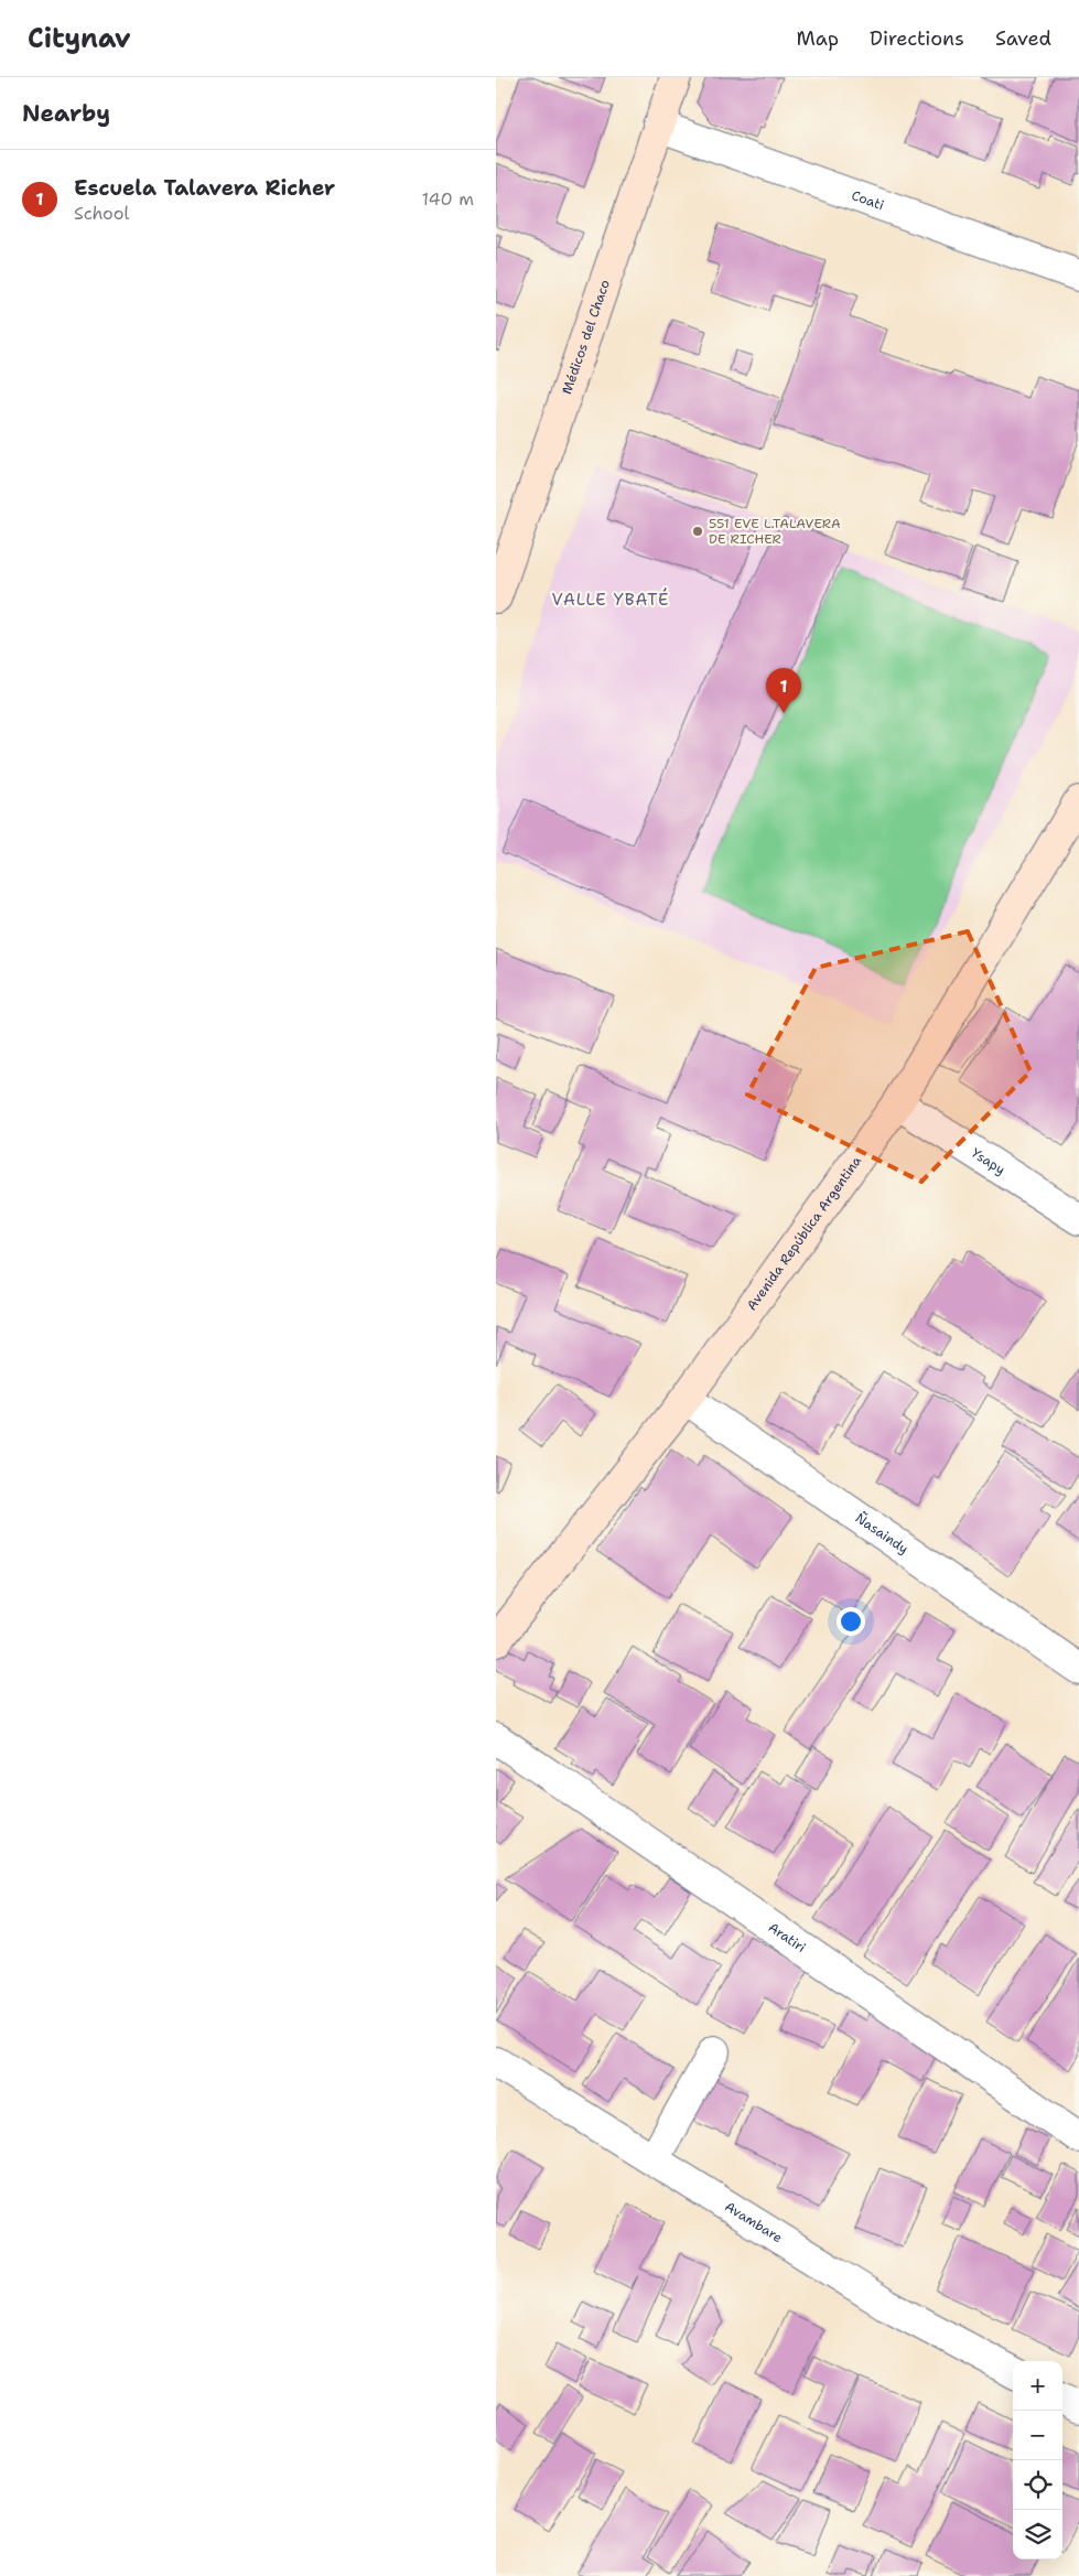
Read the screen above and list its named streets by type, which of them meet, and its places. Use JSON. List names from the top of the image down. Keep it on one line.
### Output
{"streets":{"main road":["Médicos del Chaco","Avenida República Argentina"],"street":["Coati","Ysapy","Ñasaindy","Aratiri","Avambare"]},"crossings":[["Coati","Médicos del Chaco"],["Ysapy","Avenida República Argentina"],["Avenida República Argentina","Ñasaindy"]],"districts":["VALLE YBATÉ"],"places":["551 EVE L.TALAVERA DE RICHER"],"page":{"header":"Citynav","nav":["Map","Directions","Saved"],"heading":"Nearby","list":[{"mark":"1","name":"Escuela Talavera Richer","note":"School","value":"140 m"}],"pins":"1","map_buttons":["+","−"]}}
